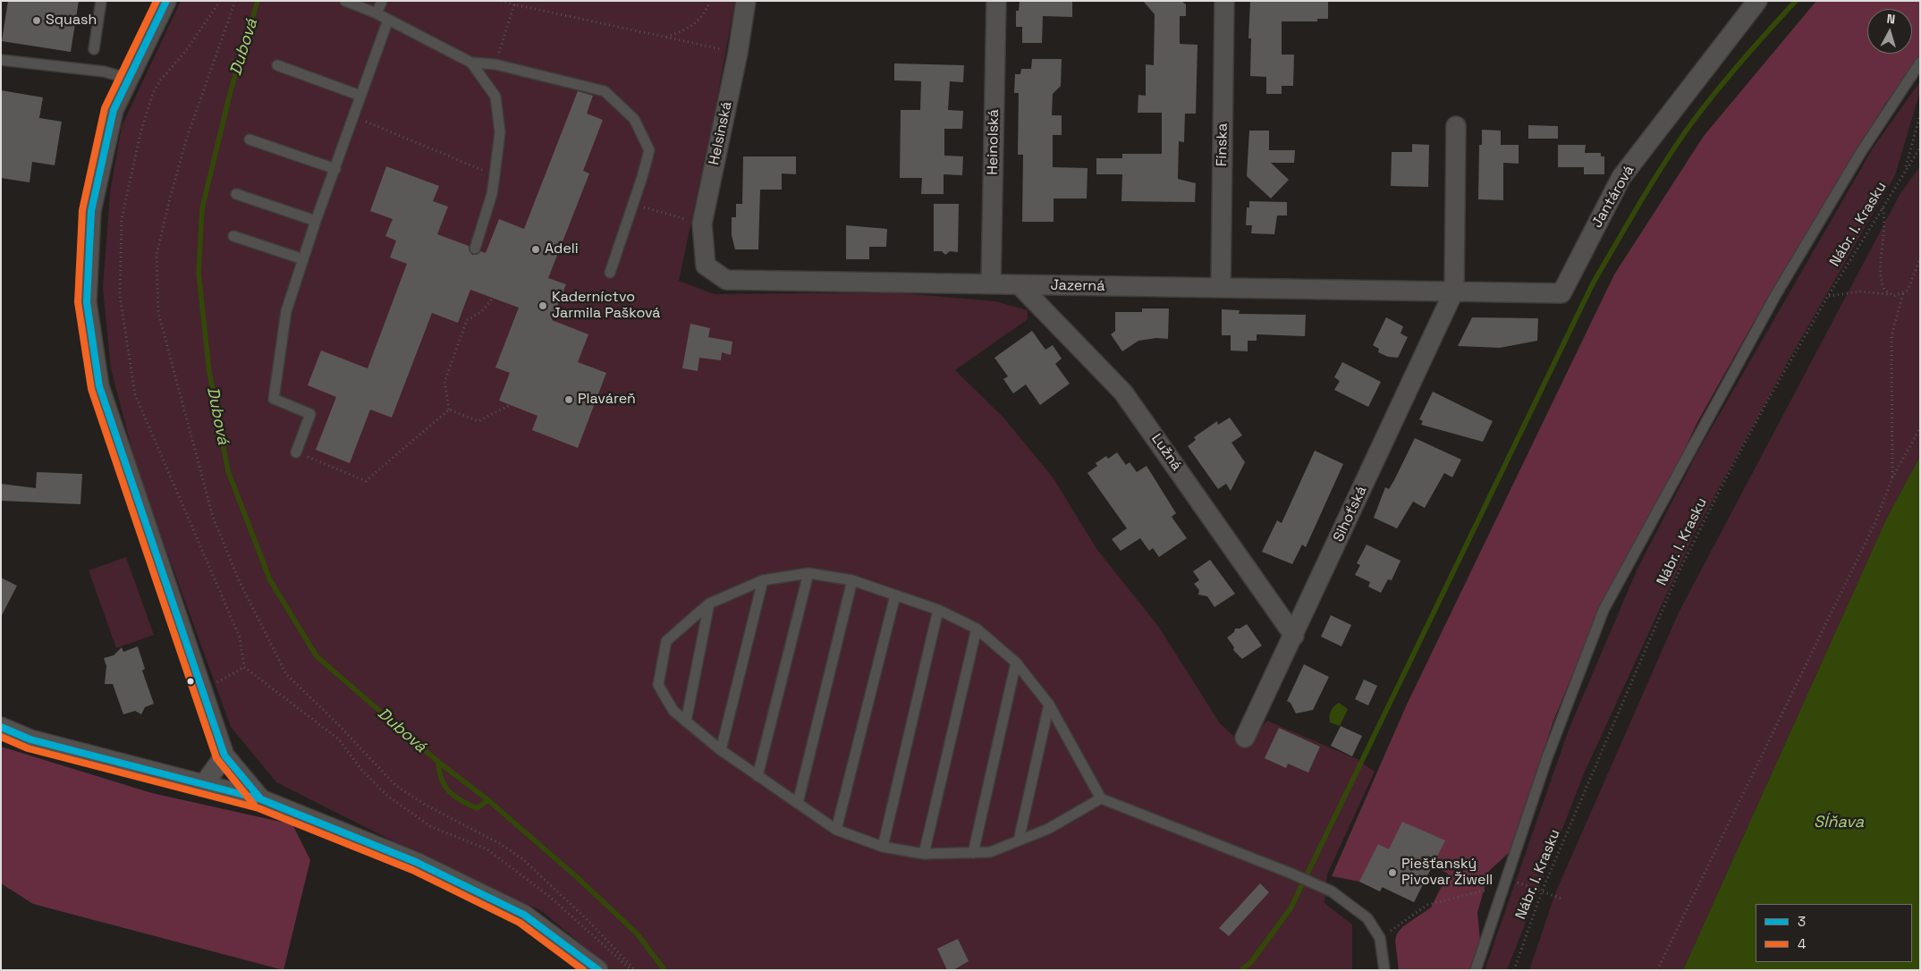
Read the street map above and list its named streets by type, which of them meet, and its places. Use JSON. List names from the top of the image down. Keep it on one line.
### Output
{"streets":{"street":["Helsinská","Heinolská","Fínska","Jantárová","Jazerná","Lužná","Sihoťská"],"path":["Nábr. I. Krasku"]},"crossings":[["Helsinská","Jazerná"],["Heinolská","Jazerná"],["Fínska","Jazerná"],["Jantárová","Jazerná"],["Jantárová","Sihoťská"],["Jazerná","Lužná"],["Jazerná","Sihoťská"],["Lužná","Sihoťská"]],"water":["Dubová","Sĺňava"],"places":["Squash","Adeli","Kaderníctvo Jarmila Pašková","Plaváreň","Piešťanský Pivovar Žiwell"],"lines":["transit line 3","transit line 4"],"legend":["3","4"],"north":"top"}
